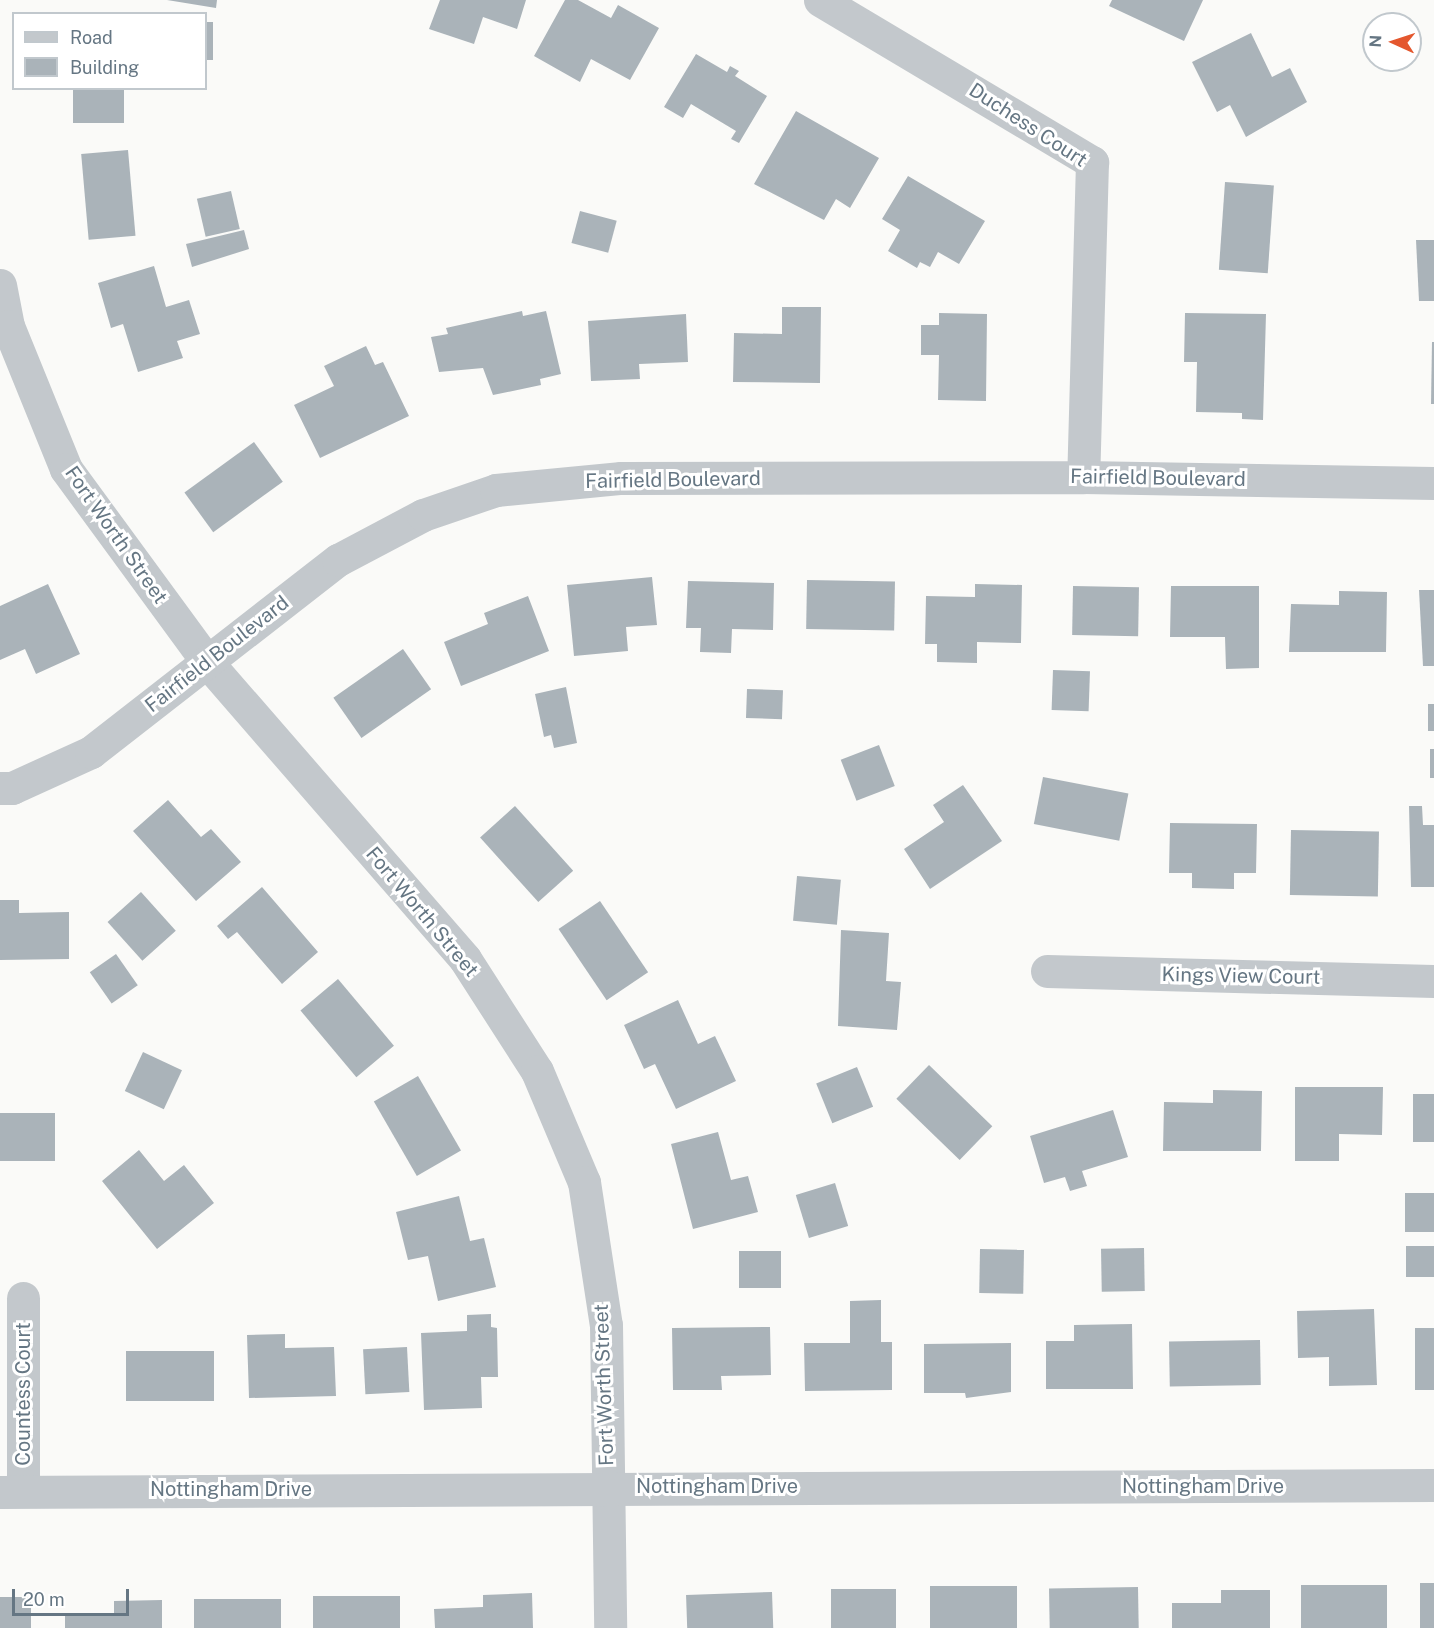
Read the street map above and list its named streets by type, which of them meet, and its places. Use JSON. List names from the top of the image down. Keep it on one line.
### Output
{"streets":{"street":["Duchess Court","Fairfield Boulevard","Fort Worth Street","Kings View Court","Countess Court","Nottingham Drive"]},"crossings":[["Duchess Court","Fairfield Boulevard"],["Fairfield Boulevard","Fort Worth Street"],["Fort Worth Street","Nottingham Drive"],["Countess Court","Nottingham Drive"]],"legend":["Road","Building"],"scale_bar":"20 m","north":"left"}
